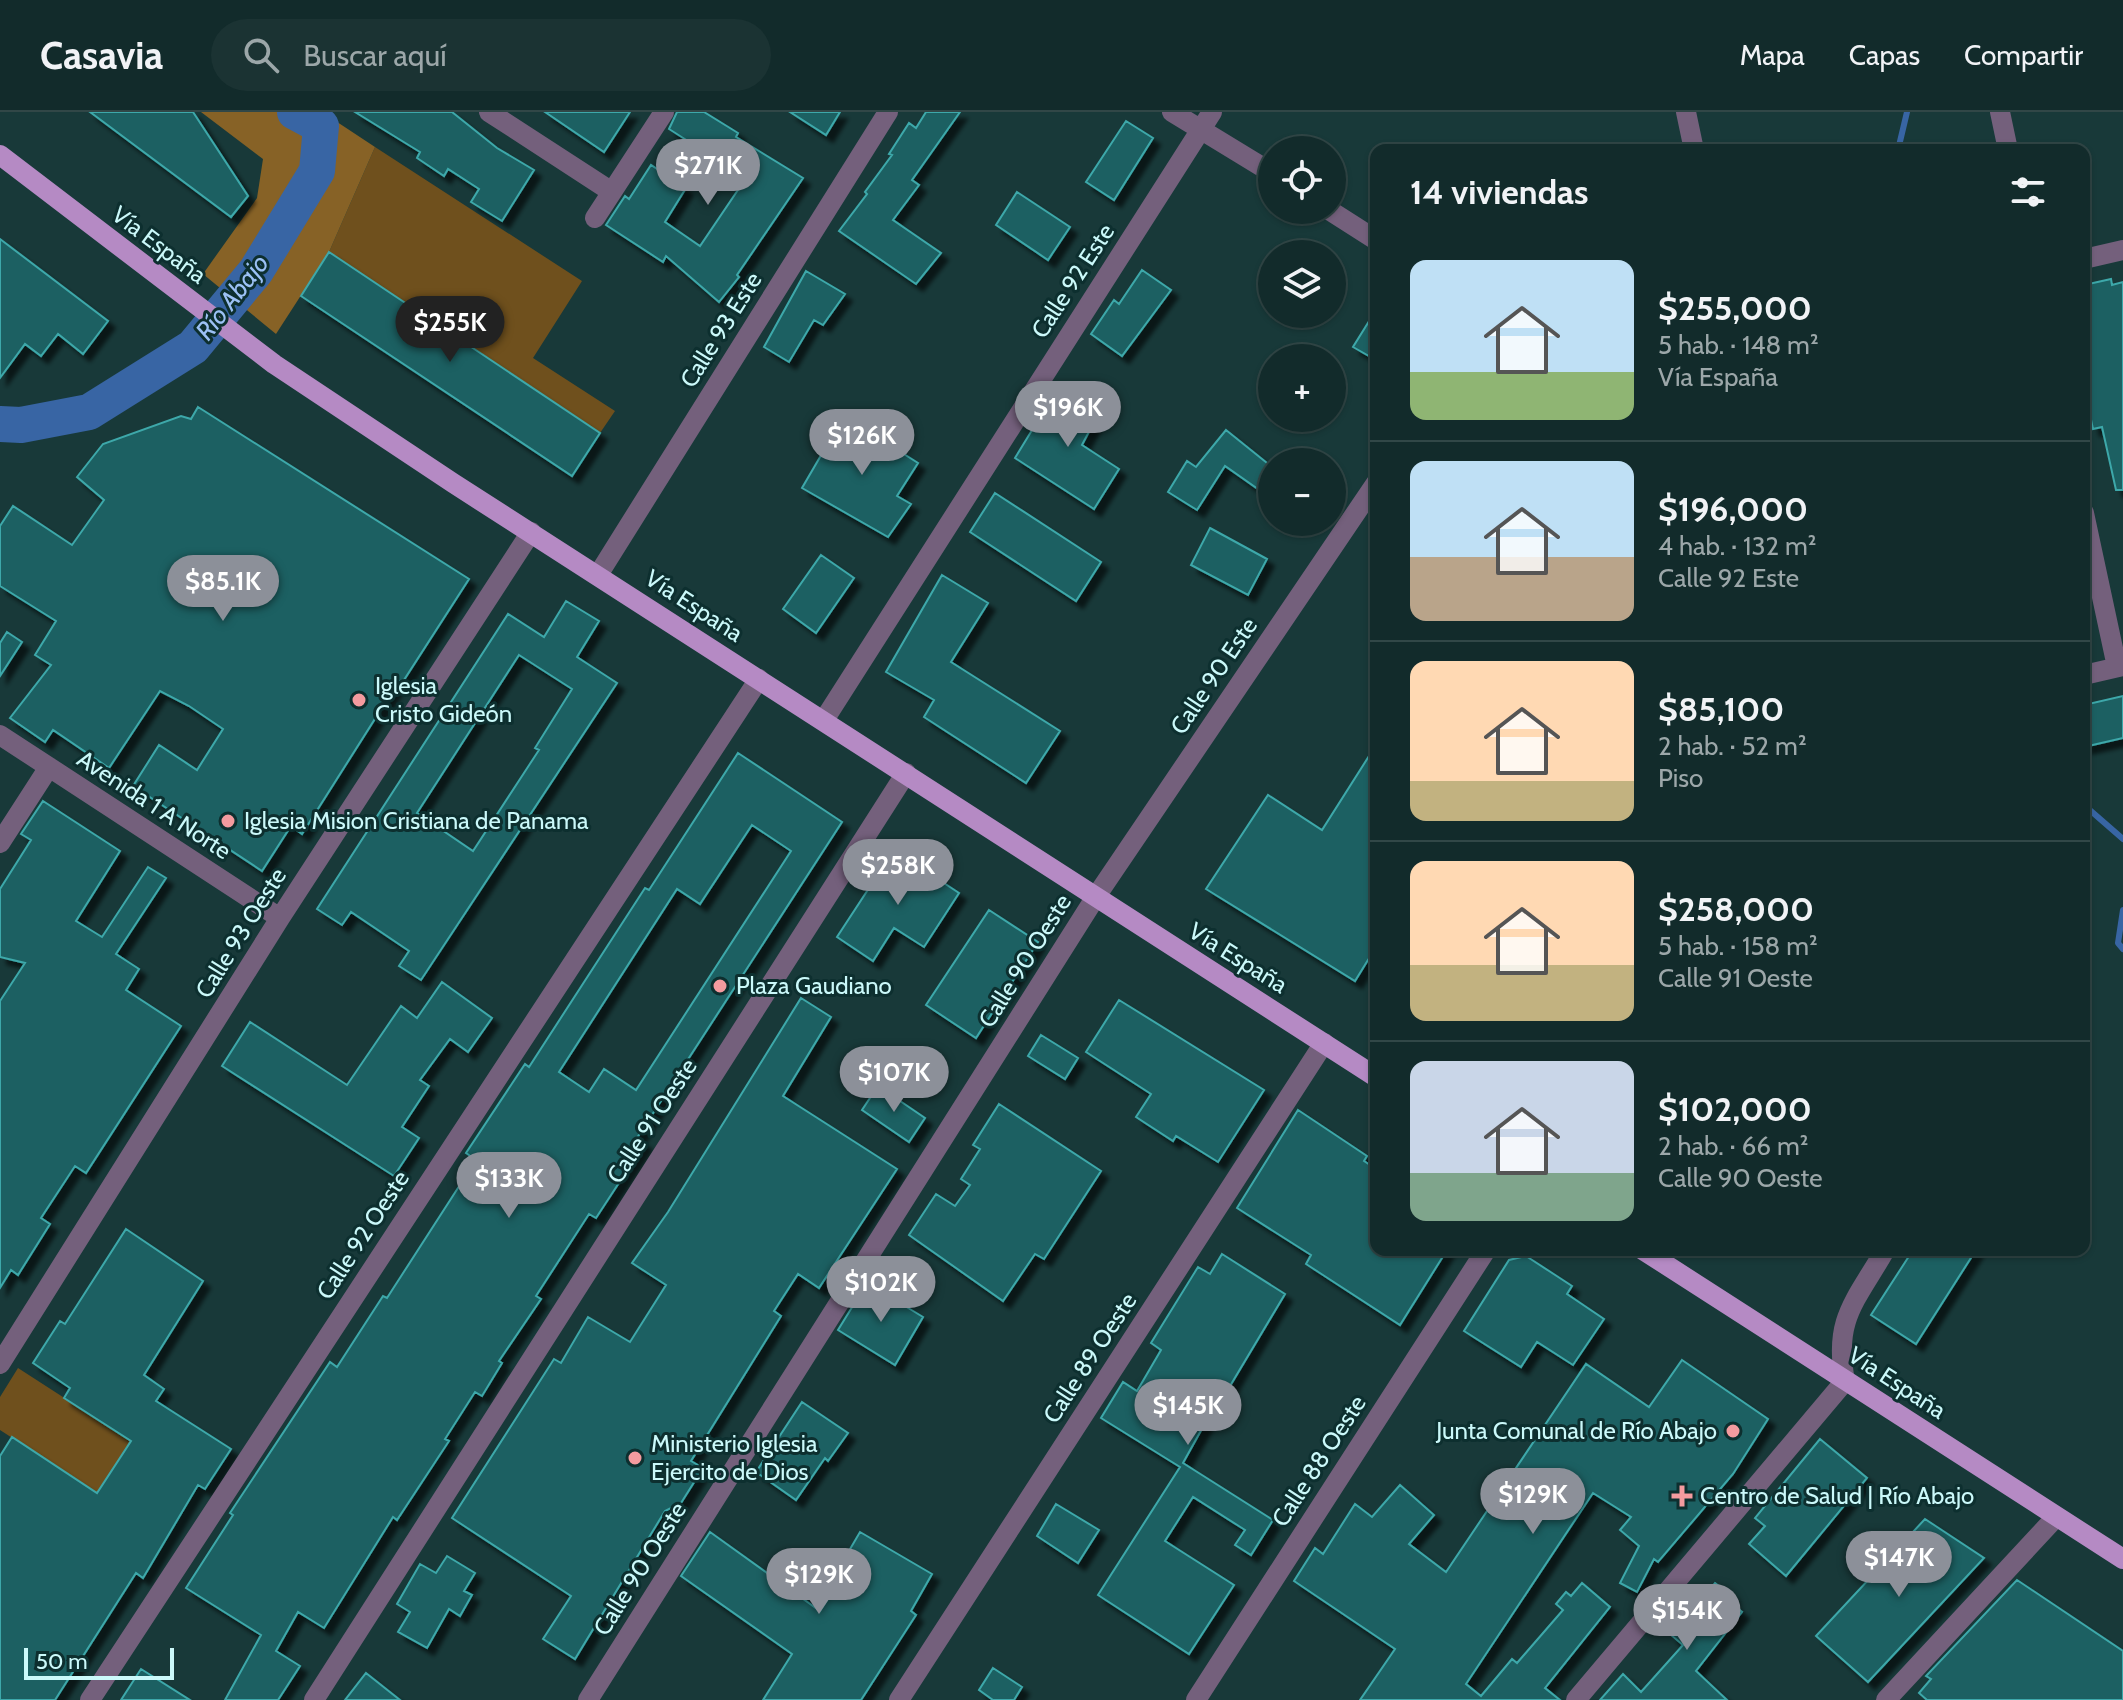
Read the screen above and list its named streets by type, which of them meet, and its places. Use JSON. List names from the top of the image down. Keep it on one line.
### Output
{"streets":{"main road":["Vía España"],"street":["Calle 92 Este","Calle 93 Este","Calle 90 Este","Avenida 1 A Norte","Calle 93 Oeste","Calle 90 Oeste","Calle 91 Oeste","Calle 92 Oeste","Calle 89 Oeste","Calle 88 Oeste"]},"crossings":[["Vía España","Calle 92 Este"],["Vía España","Calle 93 Este"],["Vía España","Calle 90 Este"],["Vía España","Calle 93 Oeste"],["Vía España","Calle 90 Oeste"],["Vía España","Calle 91 Oeste"],["Vía España","Calle 92 Oeste"],["Vía España","Calle 89 Oeste"],["Calle 90 Este","Calle 90 Oeste"],["Avenida 1 A Norte","Calle 93 Oeste"]],"water":["Río Abajo"],"places":{"other":["Iglesia Cristo Gideón","Iglesia Mision Cristiana de Panama","Plaza Gaudiano","Junta Comunal de Río Abajo","Ministerio Iglesia Ejercito de Dios"],"health":["Centro de Salud | Río Abajo"]},"scale_bar":"50 m","page":{"header":"Casavia","search":"Buscar aquí","nav":["Mapa","Capas","Compartir"],"map_buttons":["+","−"],"price":["$271K","$255K","$196K","$126K","$85.1K","$258K","$107K","$133K","$102K","$145K","$129K","$147K","$129K","$154K"],"heading":"14 viviendas","list":[{"name":"$255,000","note":"5 hab. · 148 m² · Vía España"},{"name":"$196,000","note":"4 hab. · 132 m² · Calle 92 Este"},{"name":"$85,100","note":"2 hab. · 52 m² · Piso"},{"name":"$258,000","note":"5 hab. · 158 m² · Calle 91 Oeste"},{"name":"$102,000","note":"2 hab. · 66 m² · Calle 90 Oeste"}],"scale":"50 m"}}
